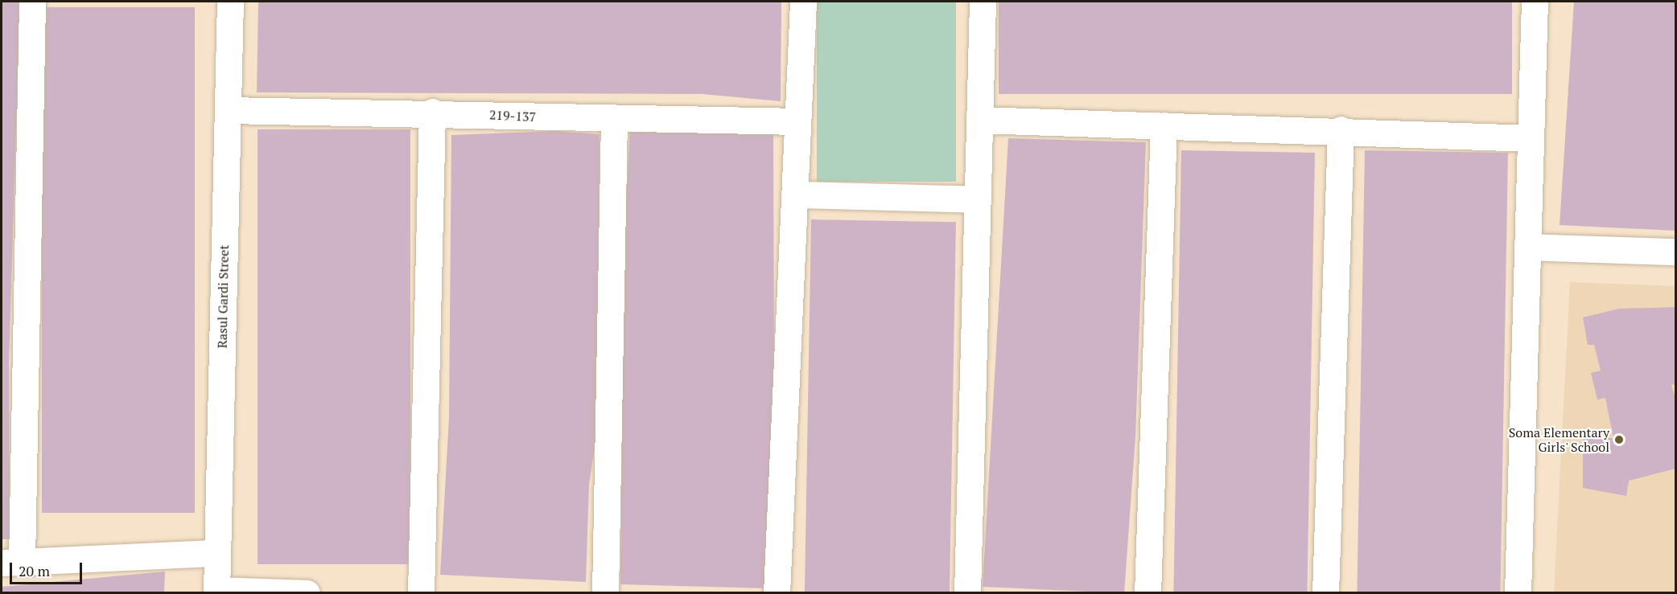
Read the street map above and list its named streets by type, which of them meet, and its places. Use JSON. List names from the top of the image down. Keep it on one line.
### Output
{"streets":{"street":["219-137","Rasul Gardi Street"]},"crossings":[["219-137","Rasul Gardi Street"]],"places":["Soma Elementary Girls' School"],"scale_bar":"20 m"}
